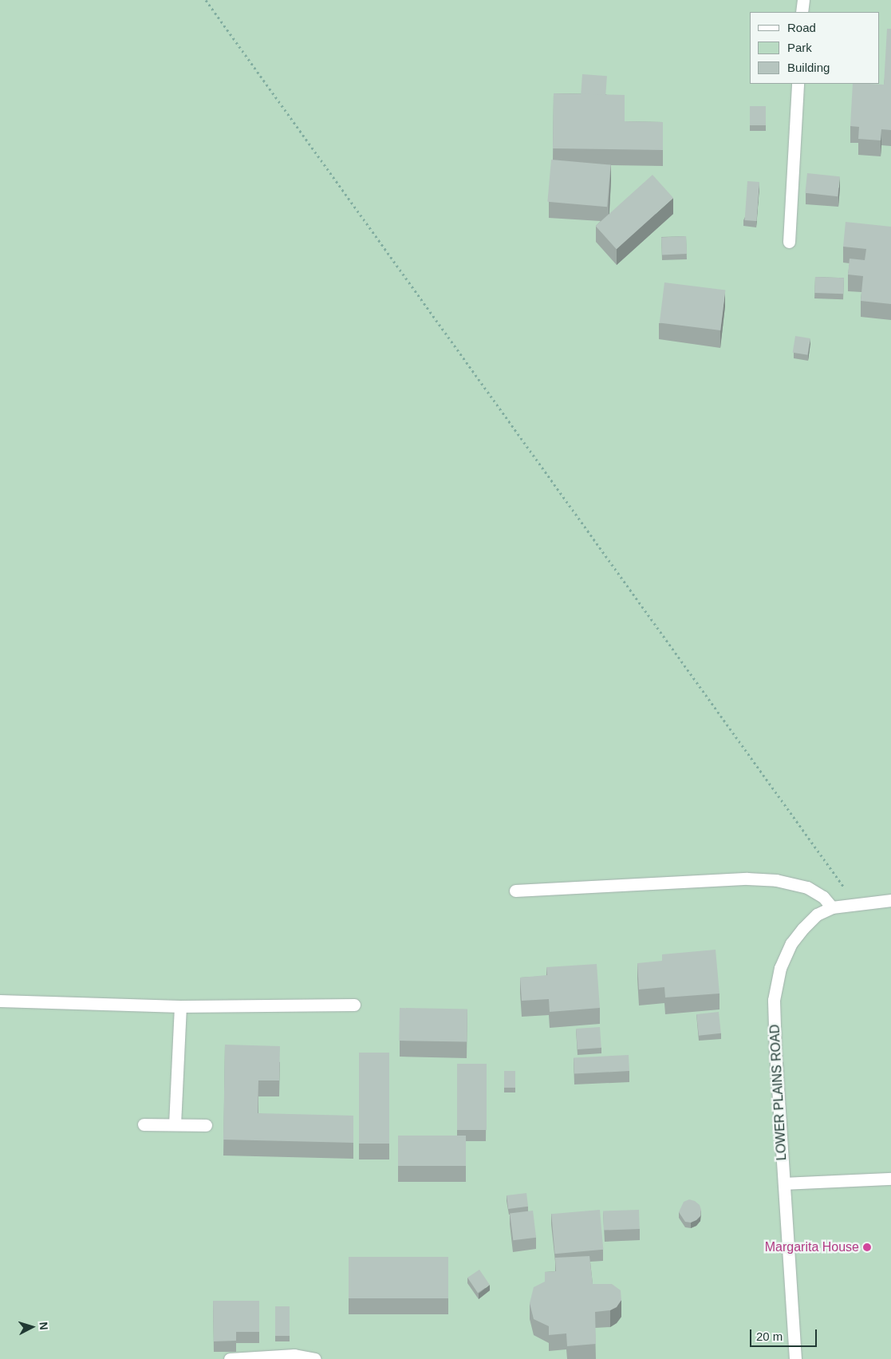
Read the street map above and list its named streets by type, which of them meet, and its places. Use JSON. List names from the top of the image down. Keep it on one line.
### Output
{"streets":{"street":["LOWER PLAINS ROAD"]},"places":["Margarita House"],"legend":["Road","Park","Building"],"scale_bar":"20 m","north":"right"}
